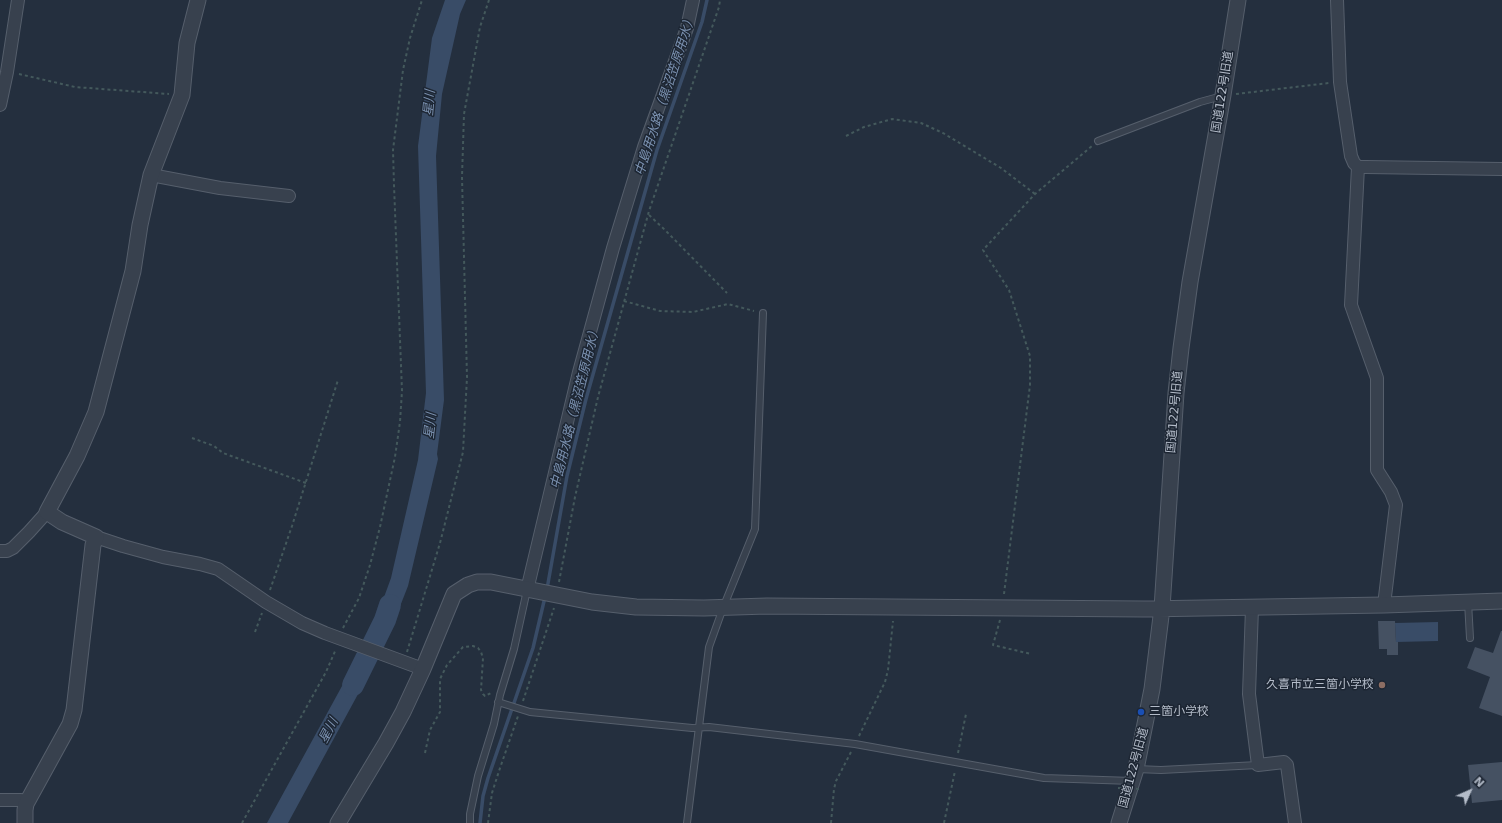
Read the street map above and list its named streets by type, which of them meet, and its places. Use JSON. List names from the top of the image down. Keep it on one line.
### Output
{"streets":{"street":["国道122号旧道"]},"water":["中島用水路（黒沼笠原用水）","星川"],"places":["久喜市立三箇小学校","三箇小学校"],"north":"top right"}
